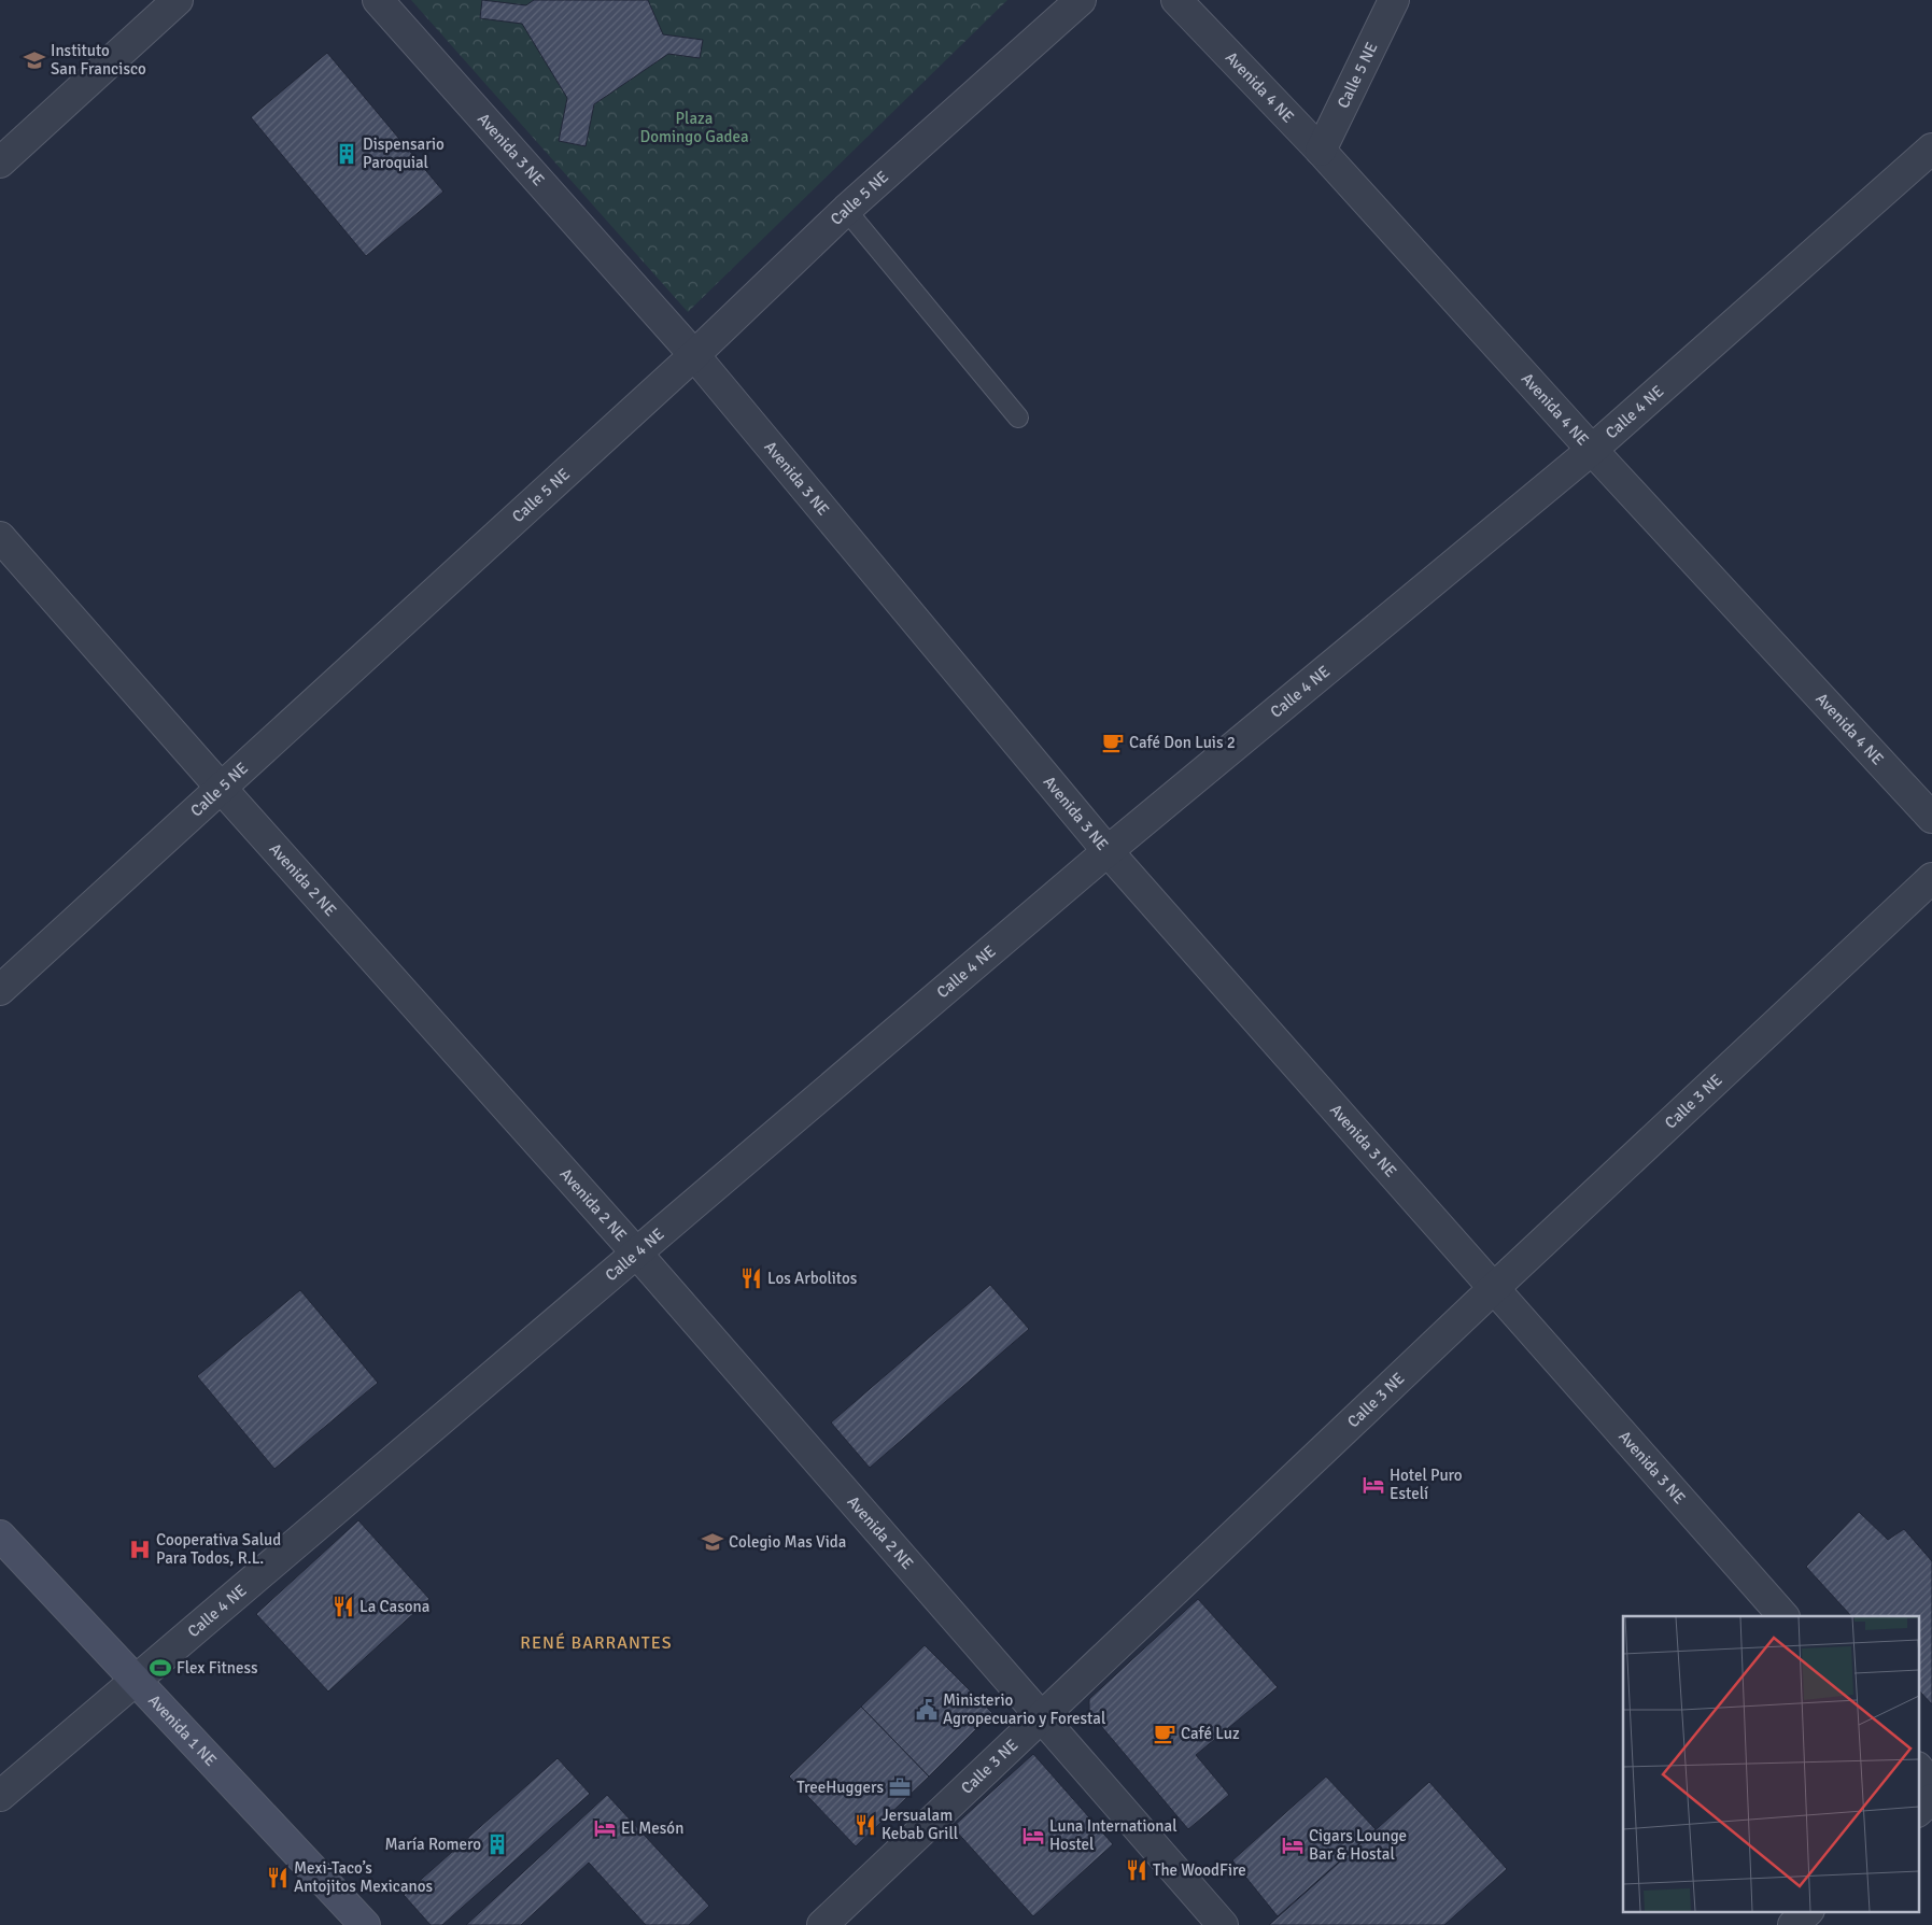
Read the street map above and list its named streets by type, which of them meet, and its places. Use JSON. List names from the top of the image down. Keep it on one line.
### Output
{"streets":{"street":["Calle 5 NE","Avenida 4 NE","Avenida 3 NE","Calle 4 NE","Avenida 2 NE","Calle 3 NE","Avenida 1 NE"]},"crossings":[["Calle 5 NE","Avenida 4 NE"],["Calle 5 NE","Avenida 3 NE"],["Calle 5 NE","Avenida 2 NE"],["Avenida 4 NE","Calle 4 NE"],["Avenida 3 NE","Calle 4 NE"],["Avenida 3 NE","Calle 3 NE"],["Calle 4 NE","Avenida 2 NE"],["Calle 4 NE","Avenida 1 NE"],["Avenida 2 NE","Calle 3 NE"]],"districts":["RENÉ BARRANTES"],"parks":["Plaza Domingo Gadea"],"places":{"school or university":["Instituto San Francisco","Colegio Mas Vida"],"building":["Dispensario Paroquial","María Romero"],"cafe":["Café Don Luis 2","Café Luz"],"restaurant":["Los Arbolitos","La Casona","Jersualam Kebab Grill","The WoodFire","Mexi-Taco’s Antojitos Mexicanos"],"hotel":["Hotel Puro Estelí","El Mesón","Luna International Hostel","Cigars Lounge Bar & Hostal"],"hospital":["Cooperativa Salud Para Todos, R.L."],"sports":["Flex Fitness"],"public building":["Ministerio Agropecuario y Forestal"],"office":["TreeHuggers"]}}
